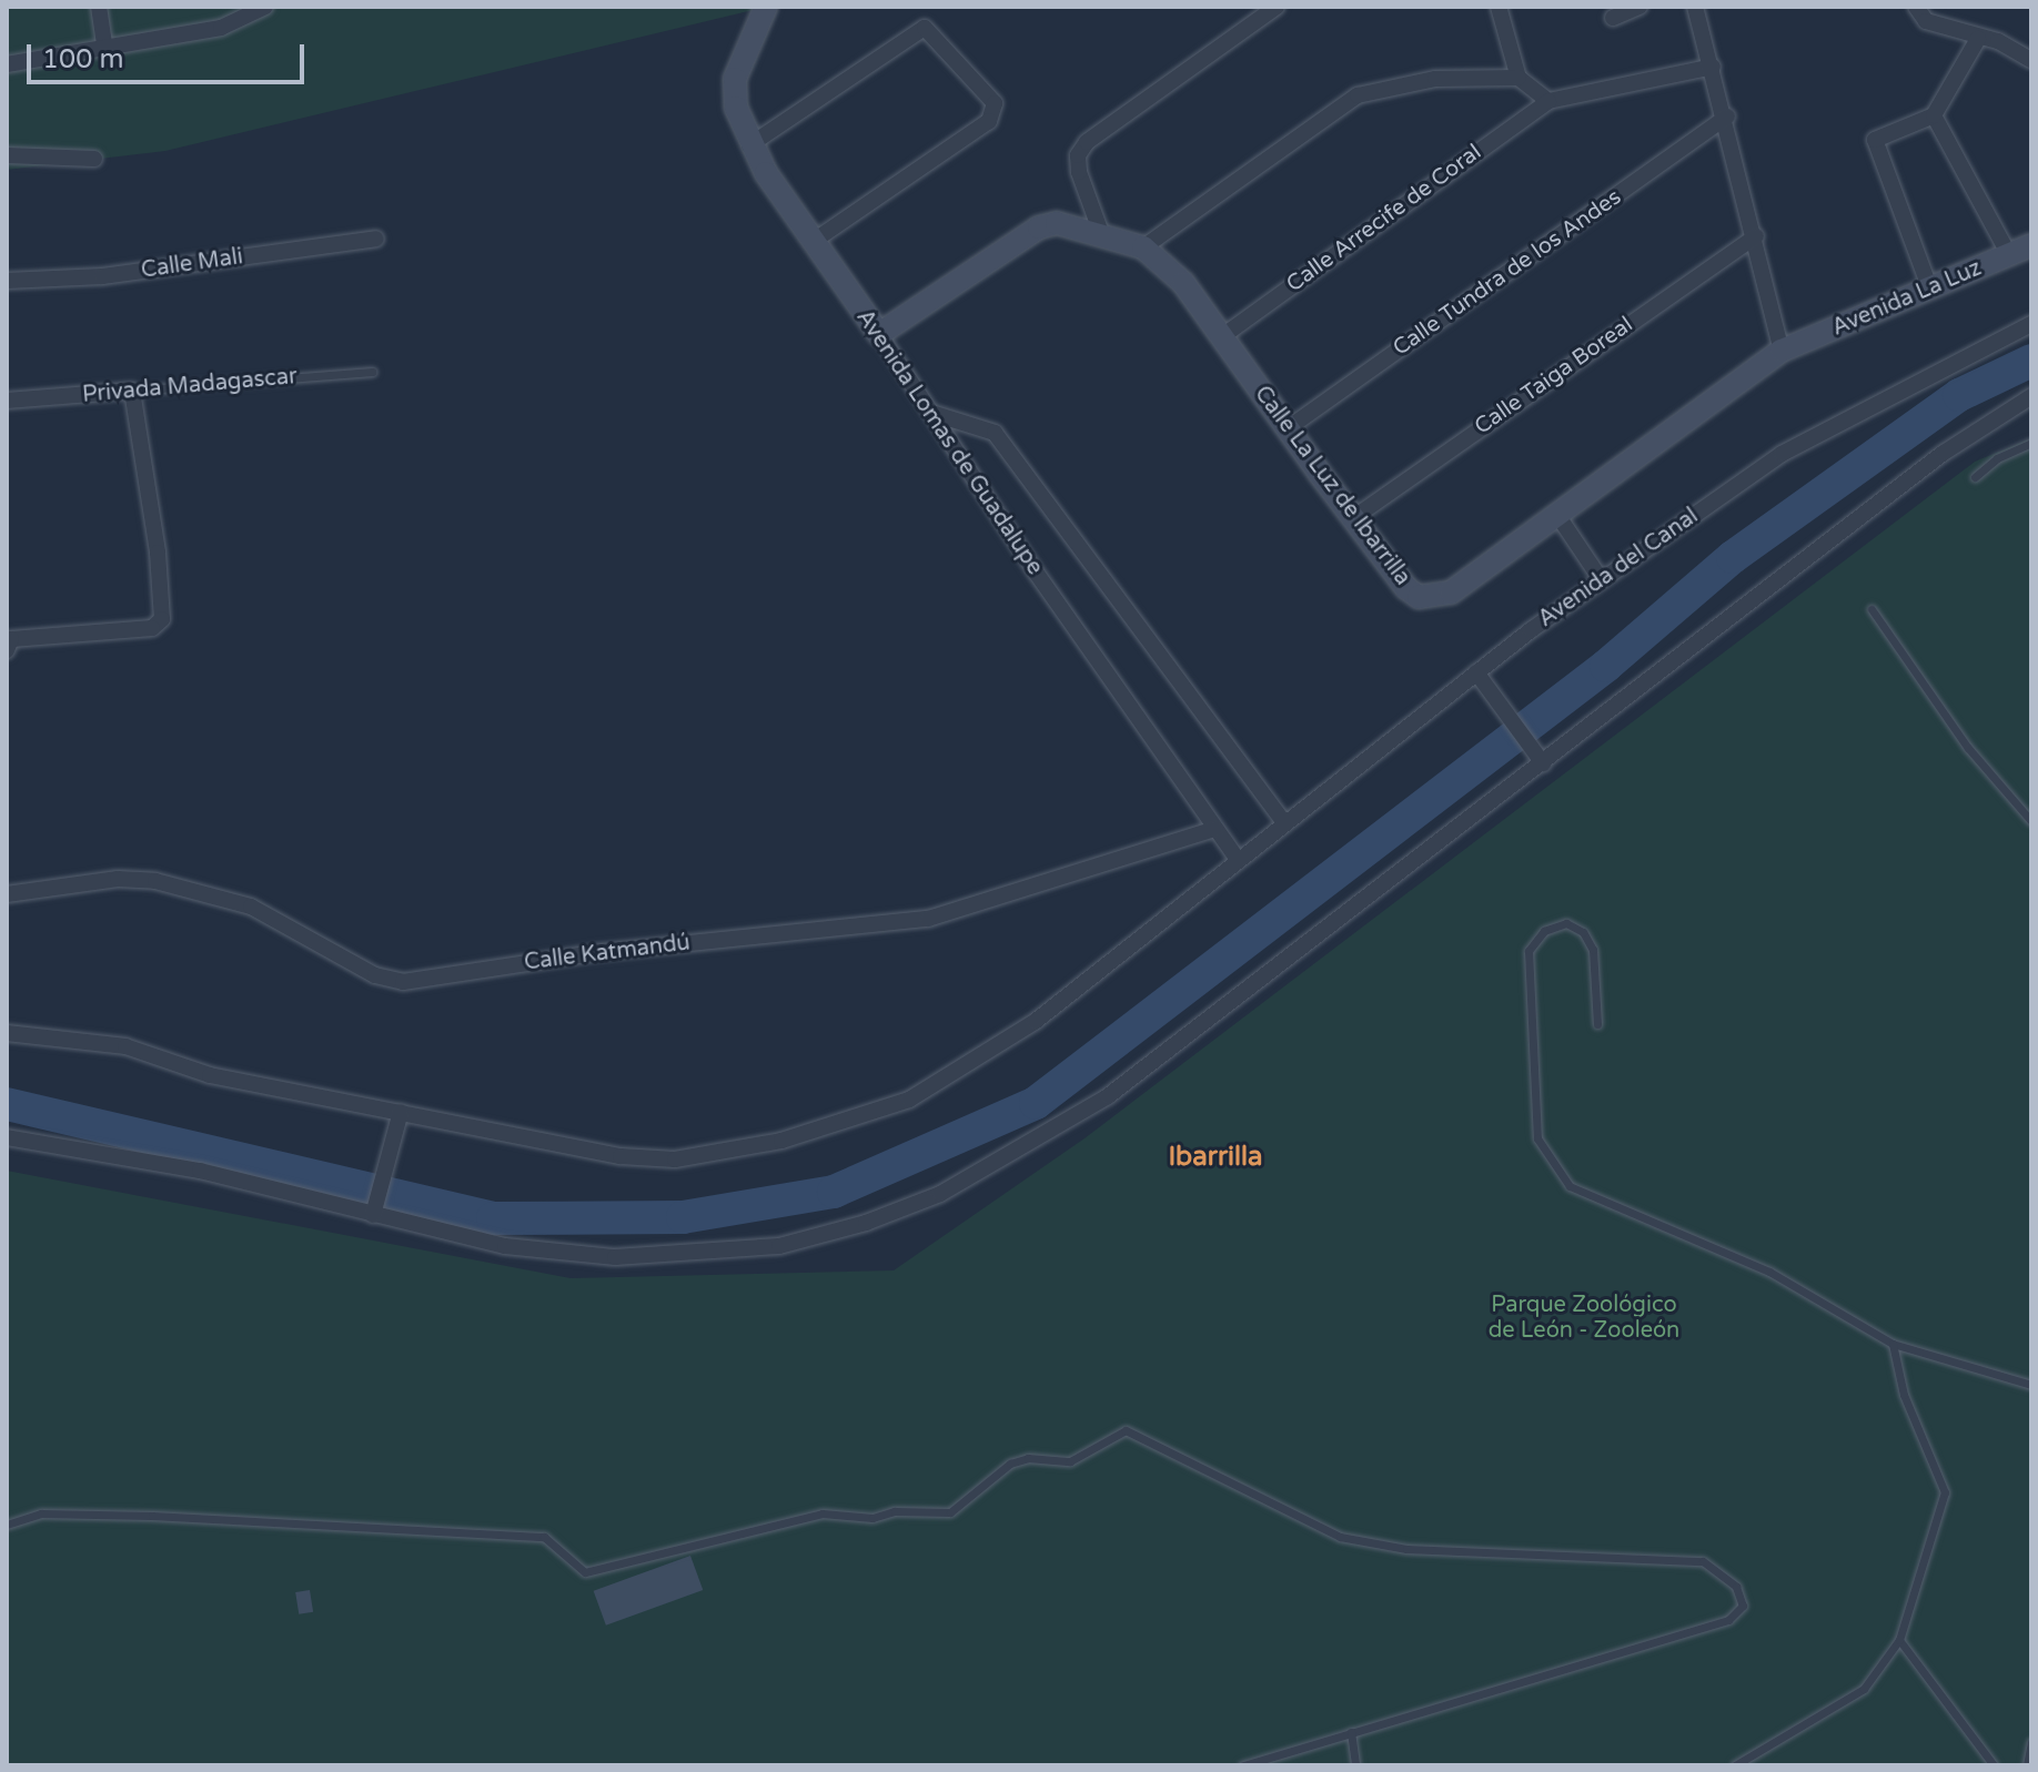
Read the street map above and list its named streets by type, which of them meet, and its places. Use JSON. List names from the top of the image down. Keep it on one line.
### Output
{"streets":{"street":["Calle Arrecife de Coral","Calle Mali","Calle Tundra de los Andes","Avenida La Luz","Calle Taiga Boreal","Privada Madagascar","Avenida Lomas de Guadalupe","Calle La Luz de Ibarrilla","Avenida del Canal","Calle Katmandú"]},"crossings":[["Calle Arrecife de Coral","Calle La Luz de Ibarrilla"],["Calle Tundra de los Andes","Calle La Luz de Ibarrilla"],["Avenida La Luz","Calle La Luz de Ibarrilla"],["Calle Taiga Boreal","Calle La Luz de Ibarrilla"],["Avenida Lomas de Guadalupe","Avenida del Canal"],["Avenida Lomas de Guadalupe","Calle Katmandú"]],"districts":["Ibarrilla"],"parks":["Parque Zoológico de León - Zooleón"],"scale_bar":"100 m"}
